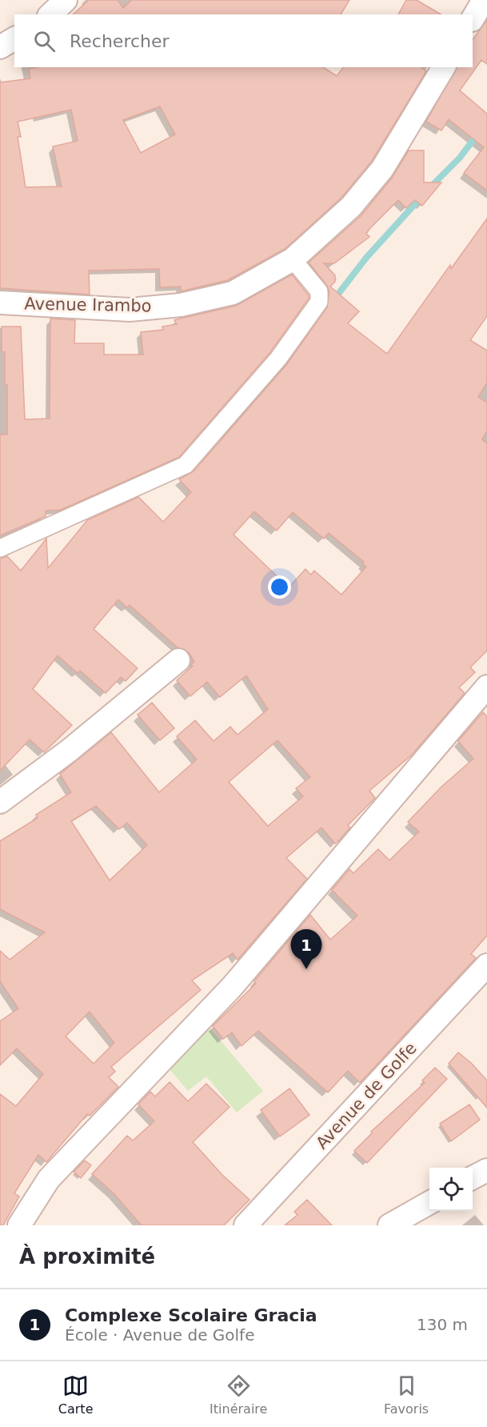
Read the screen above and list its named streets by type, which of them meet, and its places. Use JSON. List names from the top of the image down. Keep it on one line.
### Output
{"streets":{"street":["Avenue Irambo","Avenue de Golfe"]},"page":{"search":"Rechercher","pins":"1","heading":"À proximité","list":[{"mark":"1","name":"Complexe Scolaire Gracia","note":"École · Avenue de Golfe","value":"130 m"}],"nav":["Carte","Itinéraire","Favoris"]}}
